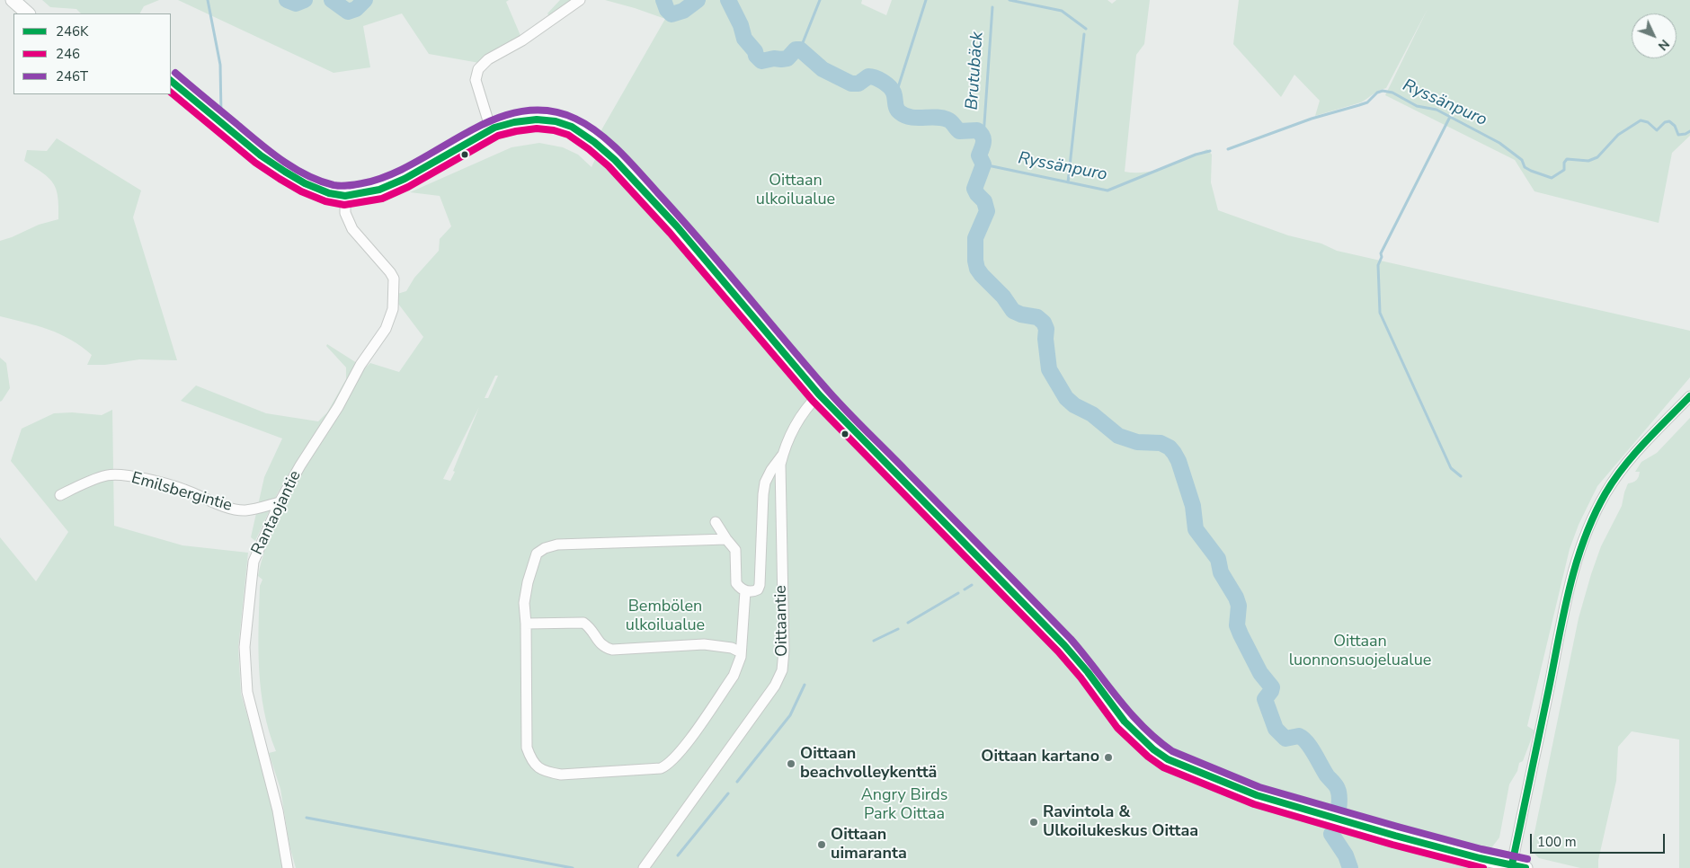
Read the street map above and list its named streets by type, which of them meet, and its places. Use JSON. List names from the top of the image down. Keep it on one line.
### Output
{"streets":{"street":["Emilsbergintie","Rantaojantie","Oittaantie"]},"crossings":[["Emilsbergintie","Rantaojantie"]],"water":["Brutubäck","Ryssänpuro"],"parks":["Oittaan ulkoilualue","Bembölen ulkoilualue","Oittaan luonnonsuojelualue","Angry Birds Park Oittaa"],"places":["Oittaan kartano","Oittaan beachvolleykenttä","Ravintola & Ulkoilukeskus Oittaa","Oittaan uimaranta"],"lines":["transit line 246T","transit line 246K","transit line 246"],"legend":["246K","246","246T"],"scale_bar":"100 m","north":"bottom right"}
